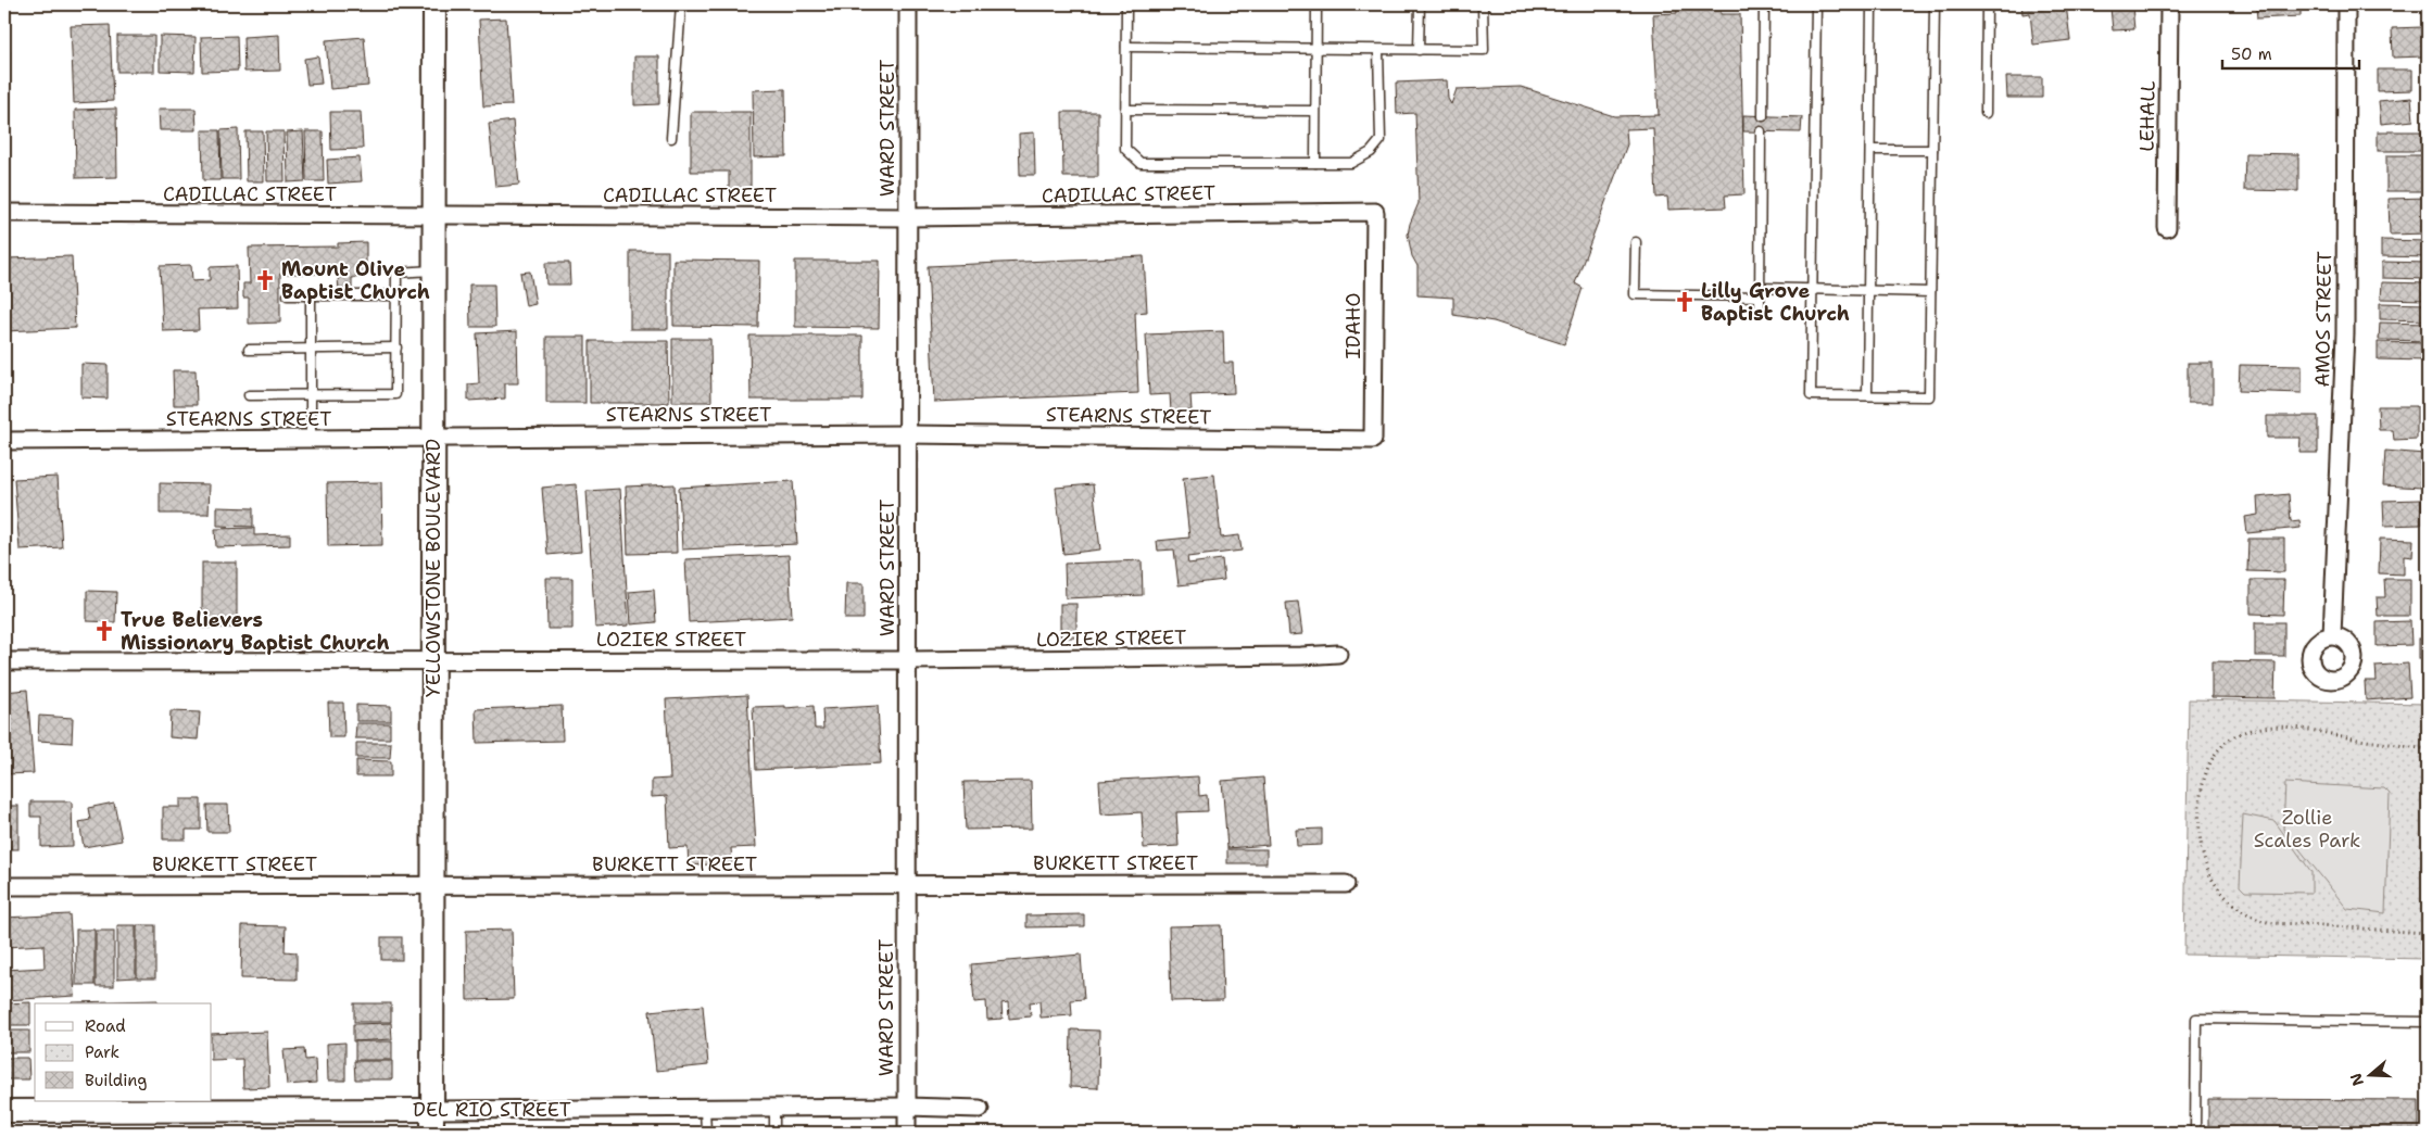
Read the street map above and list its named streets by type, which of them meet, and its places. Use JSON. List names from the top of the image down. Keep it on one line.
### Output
{"streets":{"street":["LEHALL","WARD STREET","CADILLAC STREET","AMOS STREET","IDAHO","STEARNS STREET","YELLOWSTONE BOULEVARD","LOZIER STREET","BURKETT STREET","DEL RIO STREET"]},"crossings":[["WARD STREET","CADILLAC STREET"],["WARD STREET","STEARNS STREET"],["WARD STREET","LOZIER STREET"],["WARD STREET","BURKETT STREET"],["WARD STREET","DEL RIO STREET"],["CADILLAC STREET","IDAHO"],["CADILLAC STREET","YELLOWSTONE BOULEVARD"],["IDAHO","STEARNS STREET"],["STEARNS STREET","YELLOWSTONE BOULEVARD"],["YELLOWSTONE BOULEVARD","LOZIER STREET"],["YELLOWSTONE BOULEVARD","BURKETT STREET"],["YELLOWSTONE BOULEVARD","DEL RIO STREET"]],"parks":["Zollie Scales Park"],"places":{"church":["Mount Olive Baptist Church","Lilly Grove Baptist Church","True Believers Missionary Baptist Church"]},"legend":["Road","Park","Building"],"scale_bar":"50 m","north":"left"}
